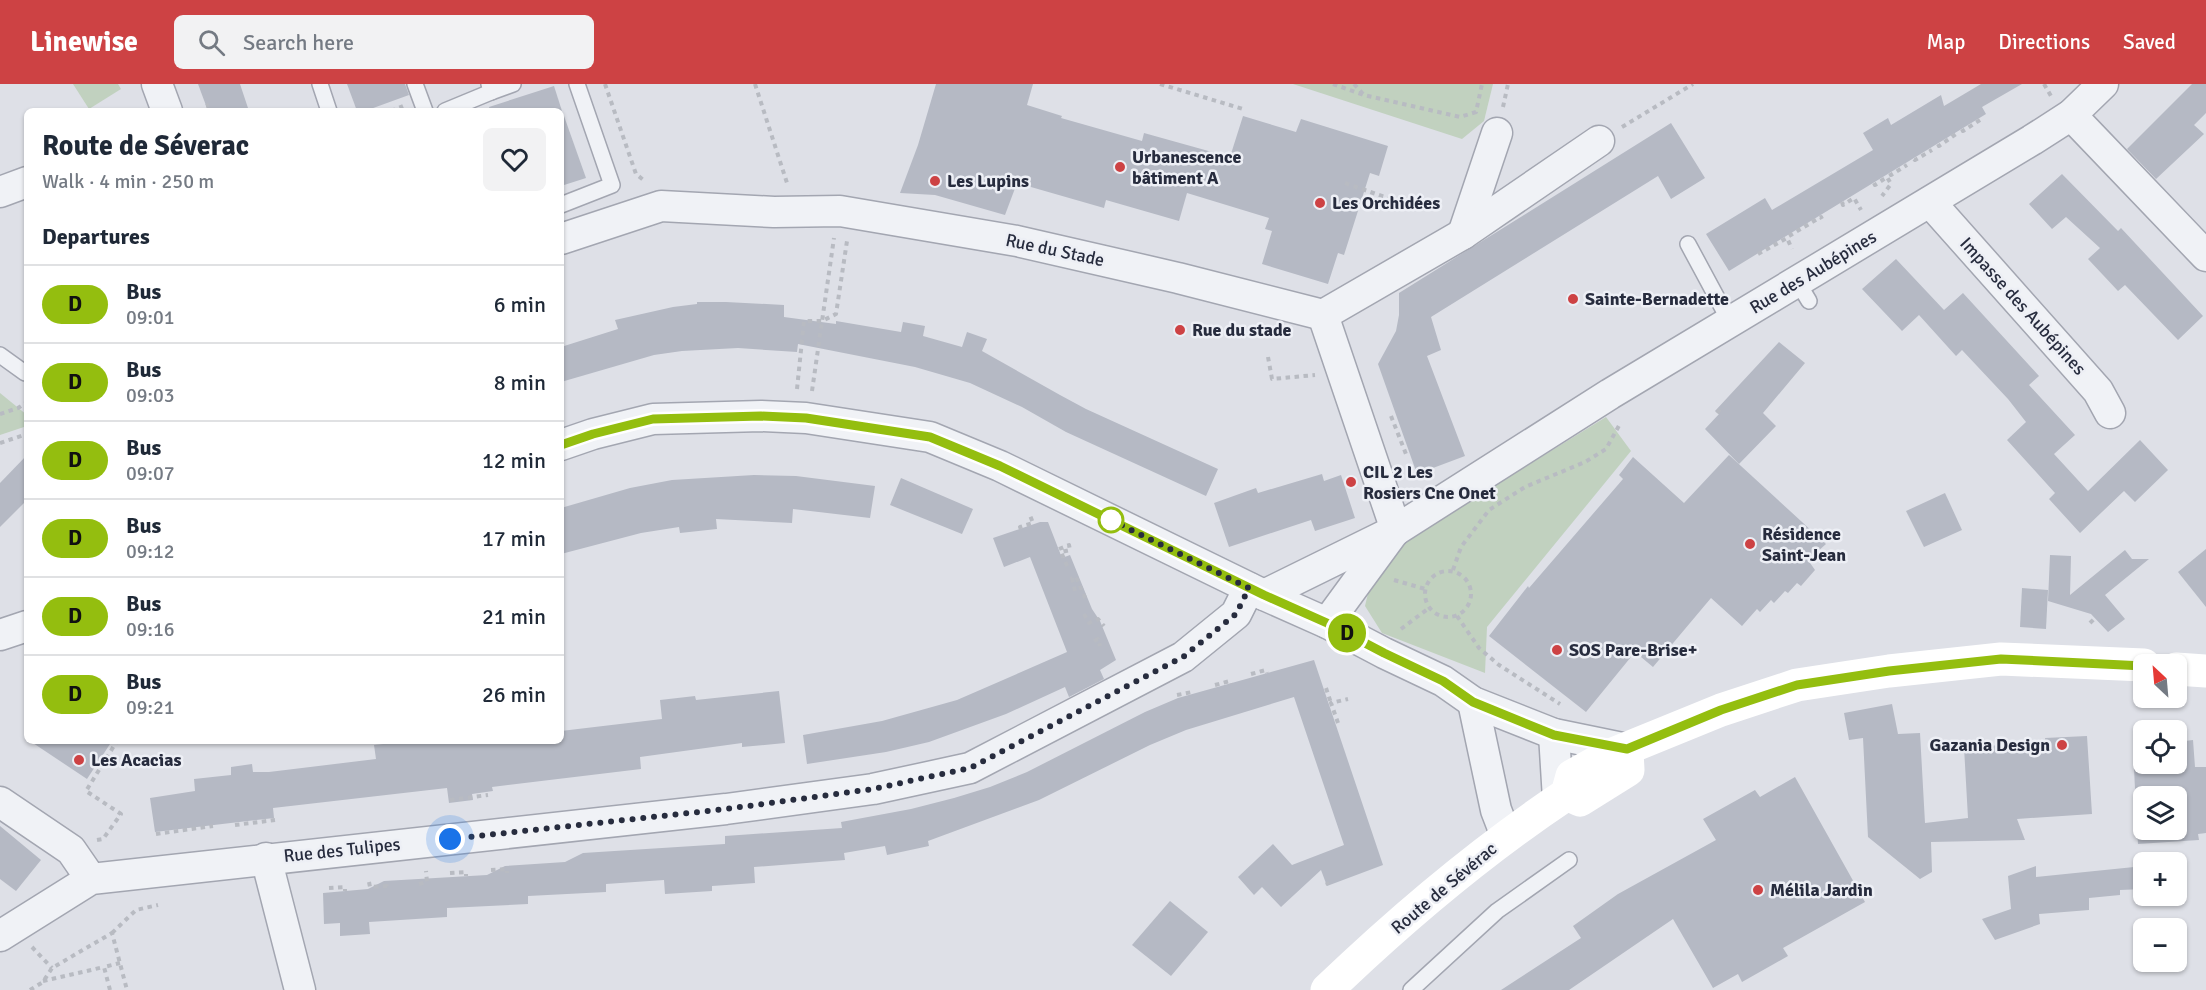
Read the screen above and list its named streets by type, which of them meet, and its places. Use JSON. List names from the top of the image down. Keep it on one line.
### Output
{"streets":{"main road":["Route de Sévérac"],"street":["Rue du Stade","Rue des Aubépines","Impasse des Aubépines","Rue des Tulipes"]},"crossings":[["Rue des Aubépines","Impasse des Aubépines"],["Rue des Aubépines","Rue des Tulipes"]],"places":["Urbanescence bâtiment A","Les Lupins","Les Orchidées","Sainte-Bernadette","Rue du stade","CIL 2 Les Rosiers Cne Onet","Résidence Saint-Jean","SOS Pare-Brise+","Gazania Design","Les Acacias","Mélila Jardin"],"lines":["bus line D"],"north":"top left","page":{"header":"Linewise","search":"Search here","nav":["Map","Directions","Saved"],"on_map":"D","heading":[["Route de Séverac","Walk · 4 min · 250 m"],"Departures"],"list":[{"mark":"D","name":"Bus","note":"09:01","value":"6 min"},{"mark":"D","name":"Bus","note":"09:03","value":"8 min"},{"mark":"D","name":"Bus","note":"09:07","value":"12 min"},{"mark":"D","name":"Bus","note":"09:12","value":"17 min"},{"mark":"D","name":"Bus","note":"09:16","value":"21 min"},{"mark":"D","name":"Bus","note":"09:21","value":"26 min"}],"map_buttons":["+","−"]}}
